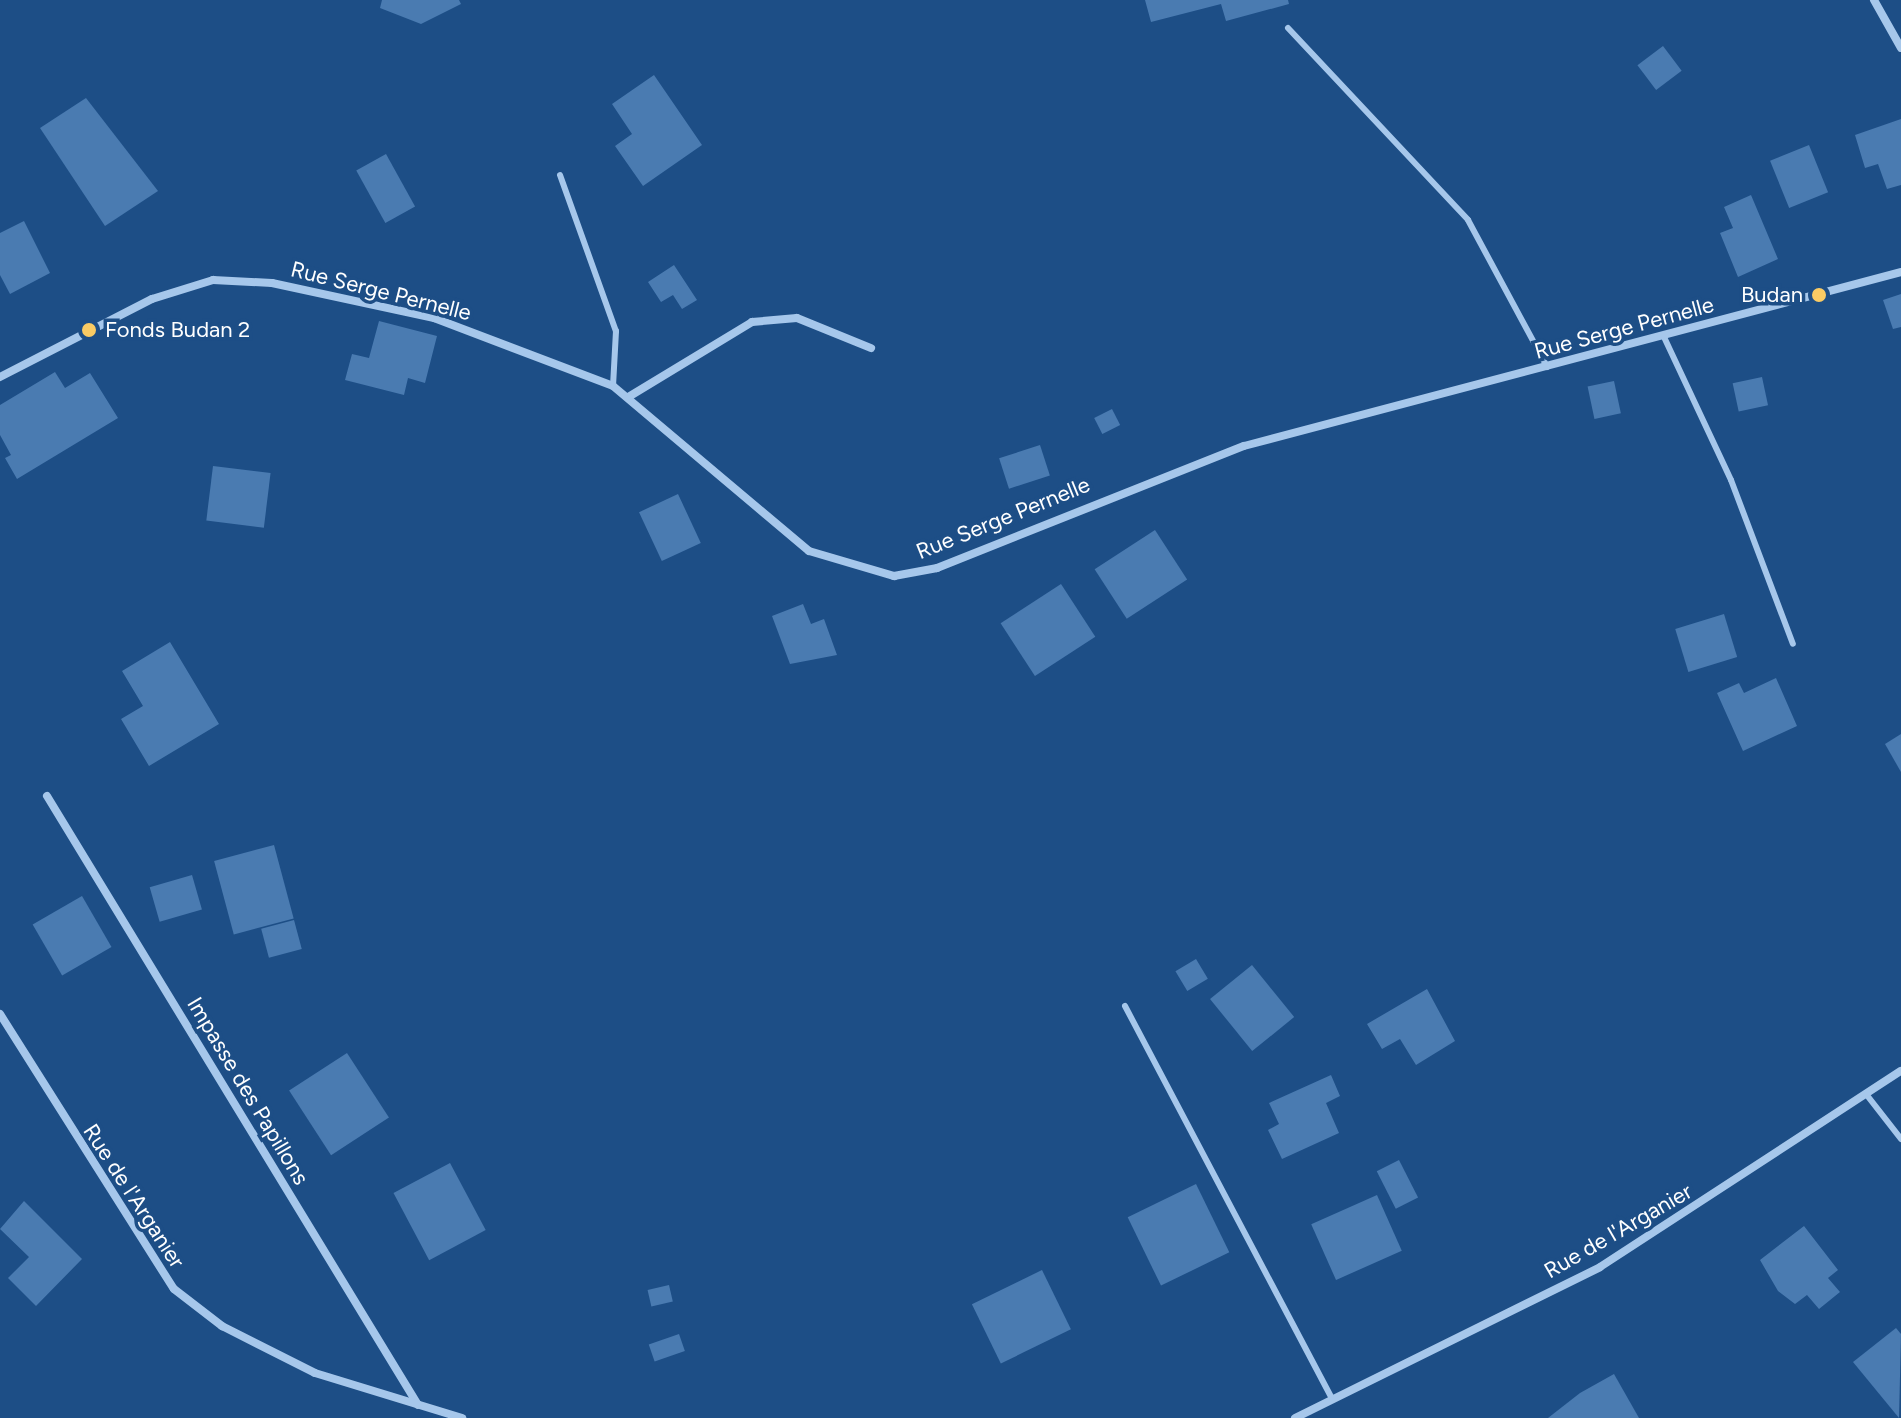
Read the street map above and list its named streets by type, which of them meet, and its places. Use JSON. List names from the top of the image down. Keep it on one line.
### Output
{"streets":{"street":["Rue Serge Pernelle","Impasse des Papillons","Rue de l'Arganier"]},"crossings":[["Impasse des Papillons","Rue de l'Arganier"]],"places":["Budan","Fonds Budan 2"]}
